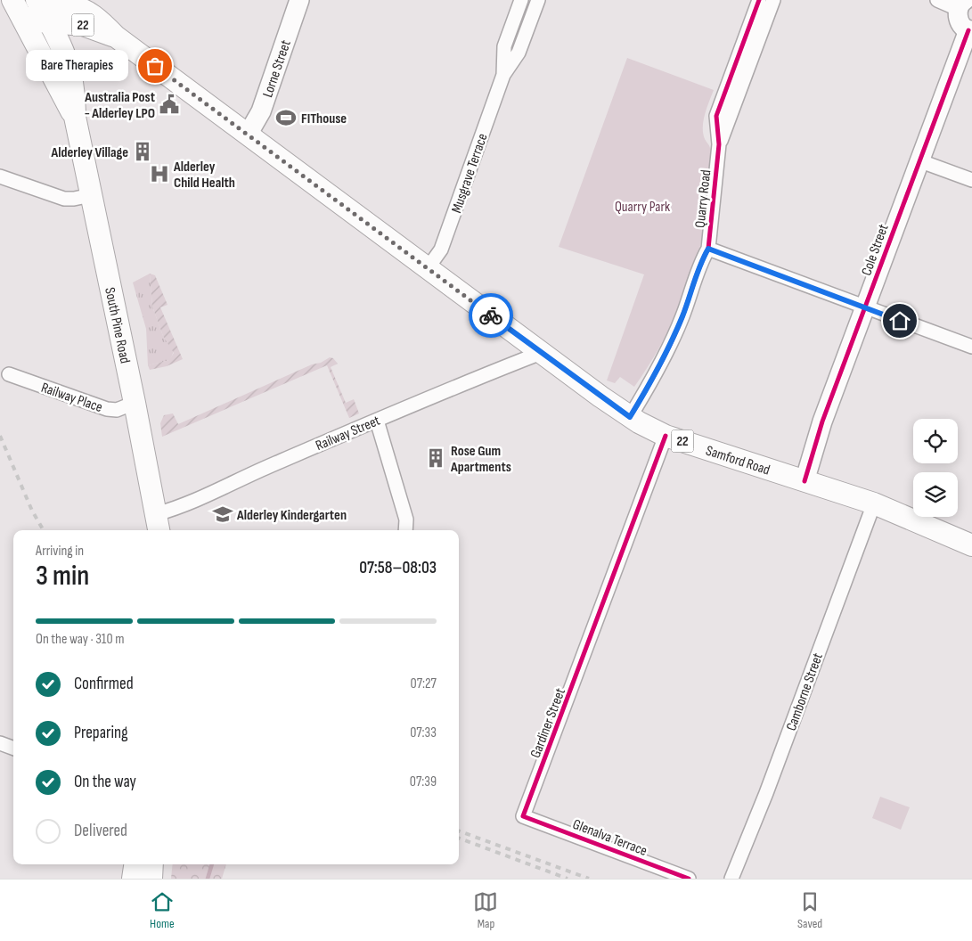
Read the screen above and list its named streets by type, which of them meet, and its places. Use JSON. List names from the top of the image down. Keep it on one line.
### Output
{"streets":{"main road":["22","South Pine Road","Samford Road"],"street":["Lorne Street","Musgrave Terrace","Quarry Road","Cole Street","Railway Place","Railway Street","Camborne Street","Gardiner Street","Glenalva Terrace"]},"crossings":[["Lorne Street","Samford Road"],["Musgrave Terrace","Samford Road"],["Quarry Road","Samford Road"],["Cole Street","Samford Road"],["South Pine Road","Railway Place"],["South Pine Road","Railway Street"],["South Pine Road","Samford Road"],["Railway Street","Samford Road"],["Samford Road","Camborne Street"],["Samford Road","Gardiner Street"],["Gardiner Street","Glenalva Terrace"]],"parks":["Quarry Park"],"places":{"other":["Bare Therapies"],"public building":["Australia Post - Alderley LPO"],"sports":["FIThouse"],"building":["Alderley Village","Rose Gum Apartments"],"hospital":["Alderley Child Health"],"school or university":["Alderley Kindergarten"]},"page":{"bubble":"Bare Therapies","heading":["3 min","Arriving in","07:58–08:03"],"bar":"On the way · 310 m","list":[["Confirmed","07:27"],["Preparing","07:33"],["On the way","07:39"],"Delivered"],"tabs":["Home","Map","Saved"]}}
